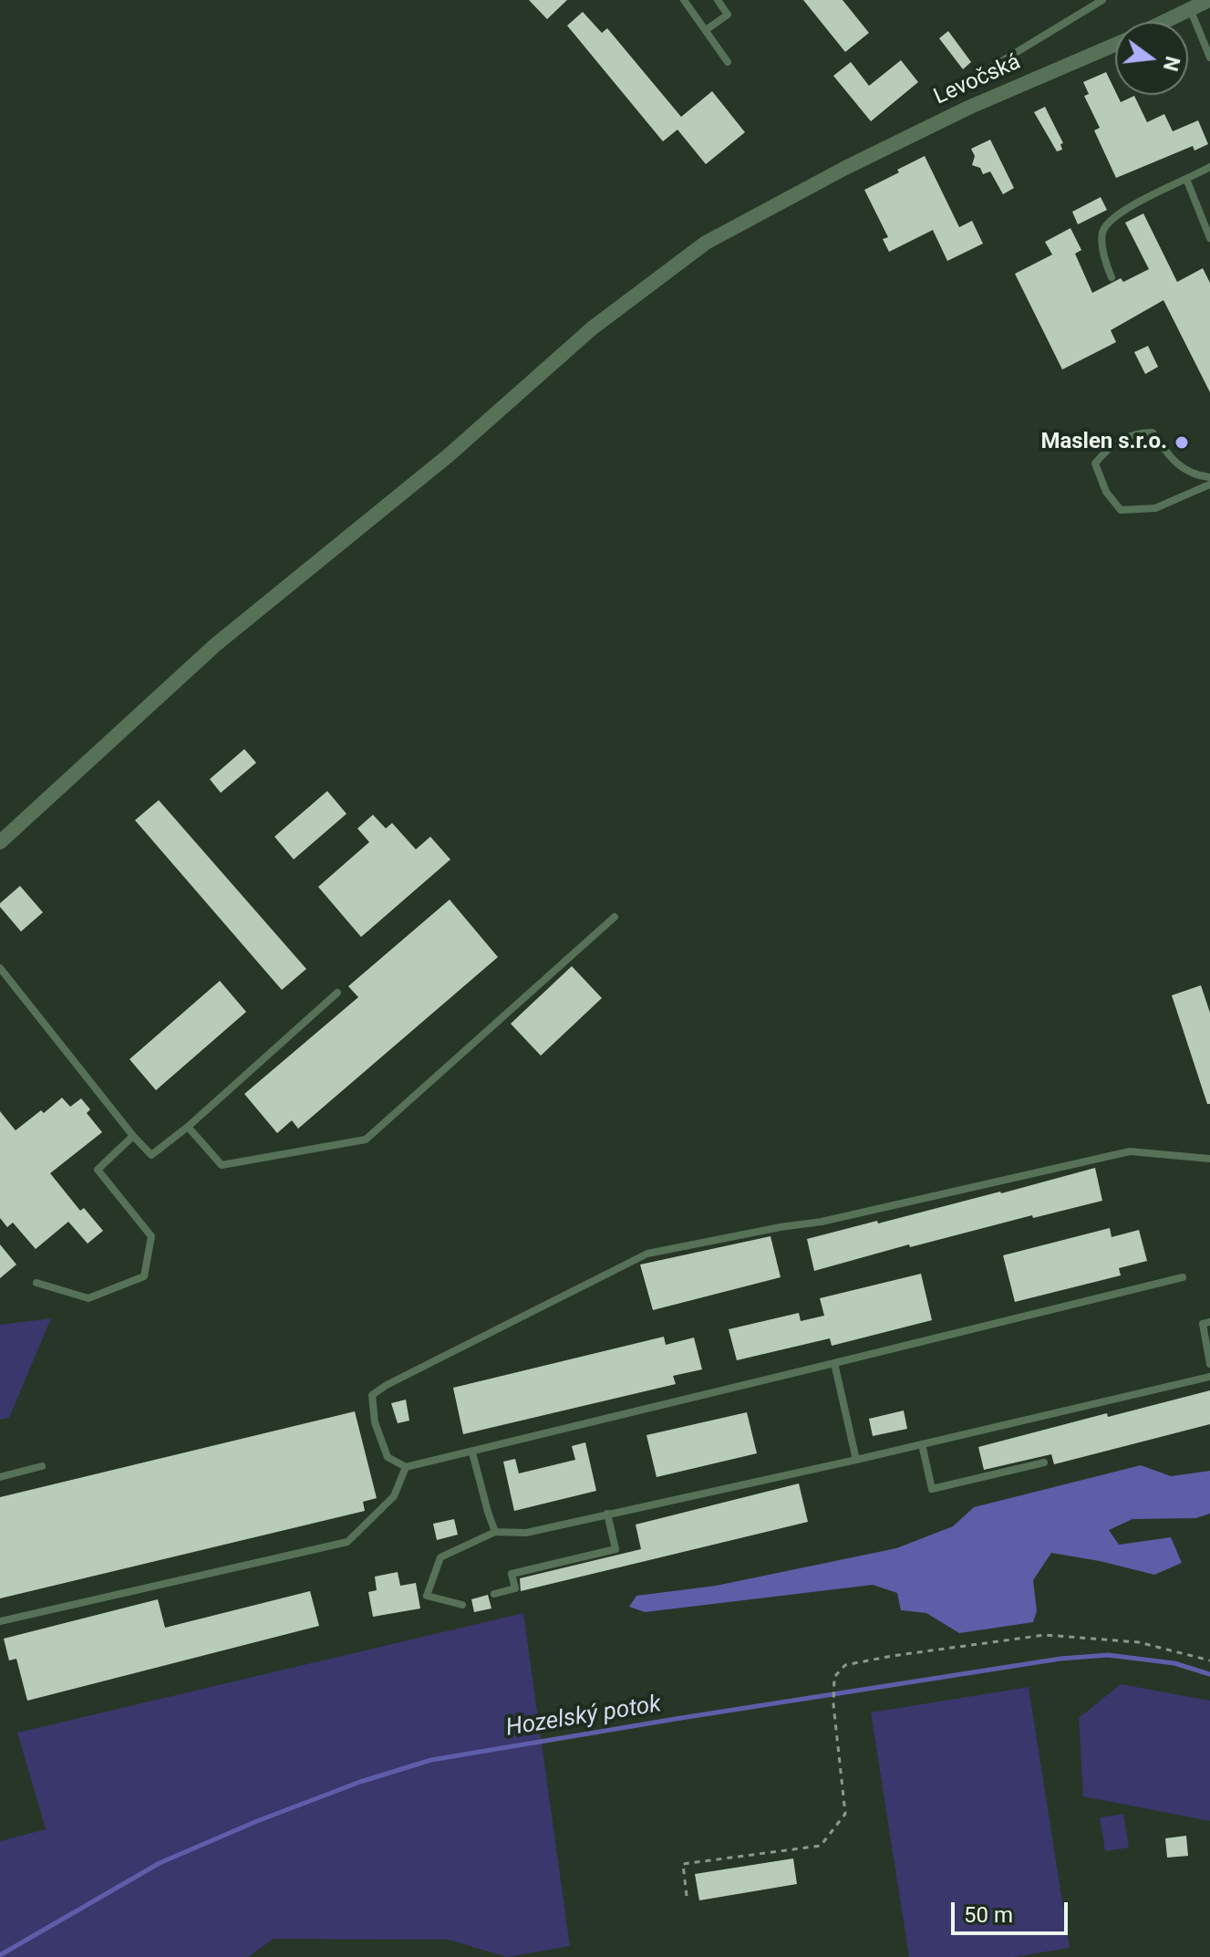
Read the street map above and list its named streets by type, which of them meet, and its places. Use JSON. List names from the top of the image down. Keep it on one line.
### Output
{"streets":{"street":["Levočská"]},"water":["Hozelský potok"],"places":["Maslen s.r.o."],"scale_bar":"50 m","north":"right"}
